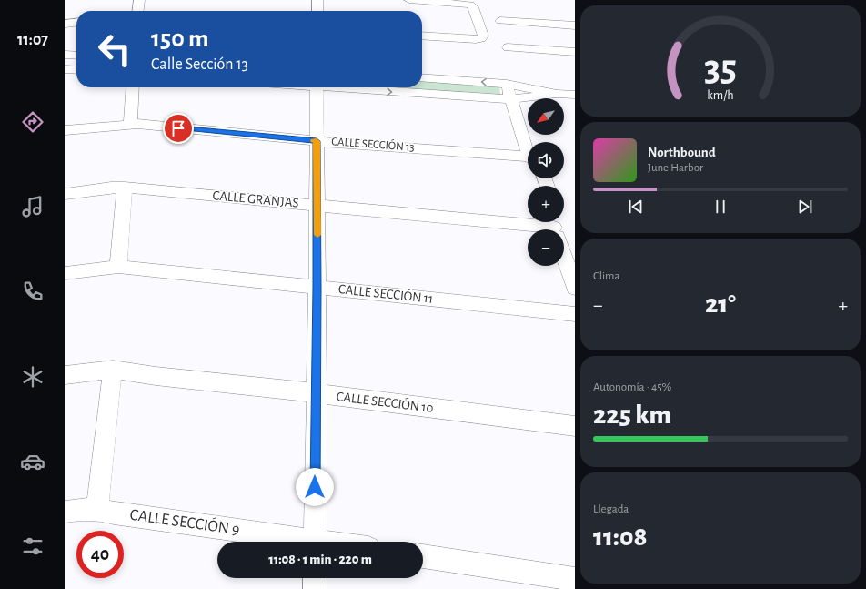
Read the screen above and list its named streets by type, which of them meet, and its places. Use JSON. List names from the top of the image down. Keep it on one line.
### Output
{"streets":{"street":["CALLE SECCIÓN 13","CALLE GRANJAS","CALLE SECCIÓN 11","CALLE SECCIÓN 10","CALLE SECCIÓN 9"]},"north":"bottom left","page":{"tabs":"11:07","turn":["150 m","Calle Sección 13"],"map_buttons":["+","−"],"song":["Northbound","June Harbor"],"tile":["Clima",["Autonomía · 45%","225 km"],["Llegada","11:08"]],"heat":["−","21°","+"],"limit":"40","trip":"11:08 · 1 min · 220 m","gauge":["35","km/h"]}}
